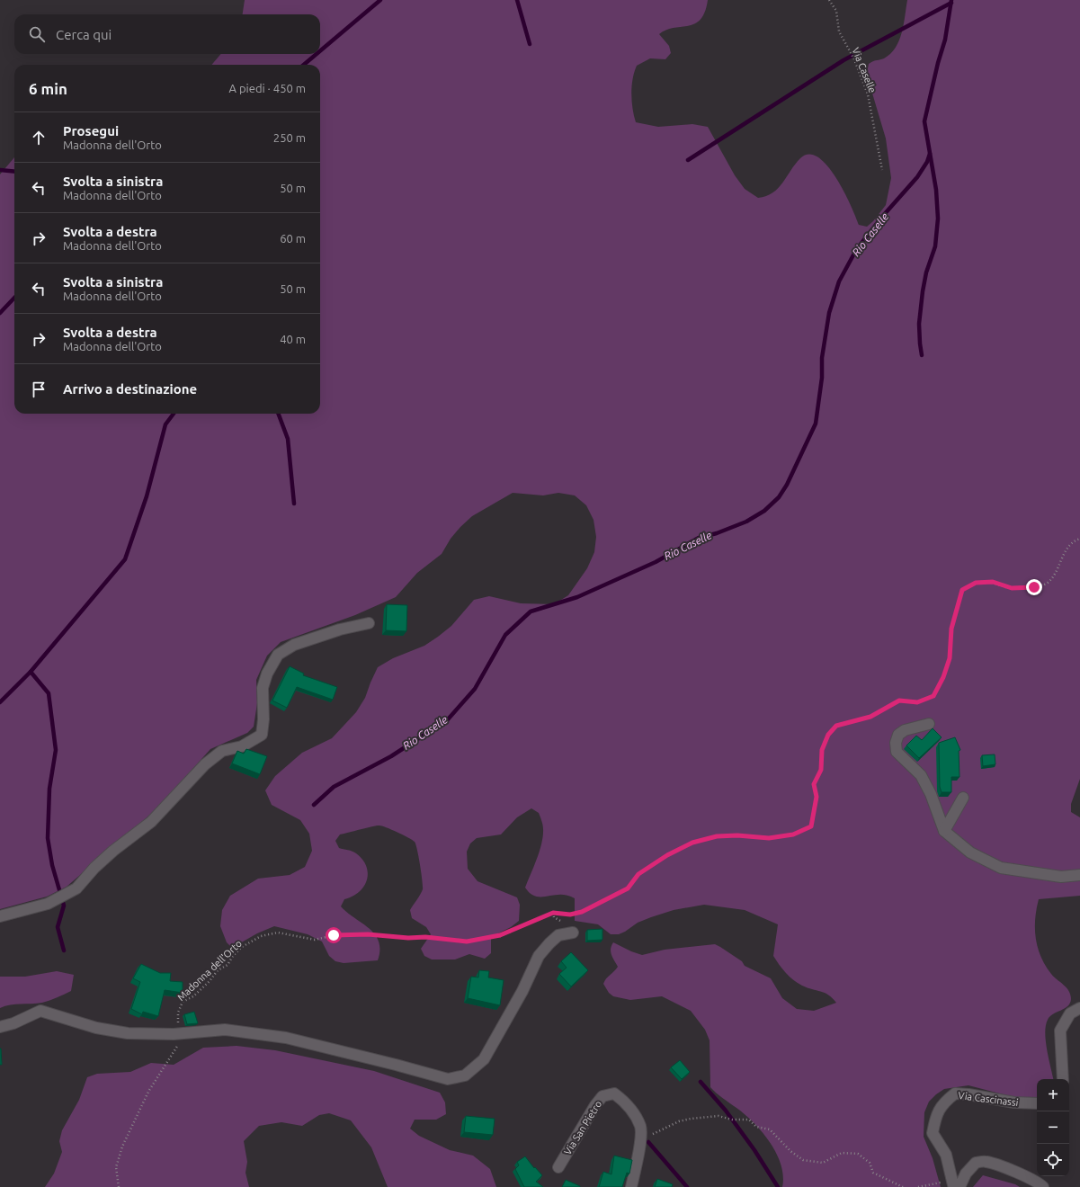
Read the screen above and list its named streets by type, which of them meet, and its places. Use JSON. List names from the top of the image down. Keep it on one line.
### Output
{"streets":{"street":["Via Cascinassi","Via San Pietro"],"path":["Via Caselle","Madonna dell'Orto"]},"water":["Rio Caselle"],"page":{"search":"Cerca qui","heading":["6 min","A piedi · 450 m"],"list":[["Prosegui","Madonna dell'Orto","250 m"],["Svolta a sinistra","Madonna dell'Orto","50 m"],["Svolta a destra","Madonna dell'Orto","60 m"],["Svolta a sinistra","Madonna dell'Orto","50 m"],["Svolta a destra","Madonna dell'Orto","40 m"],"Arrivo a destinazione"],"map_buttons":["+","−"]}}
